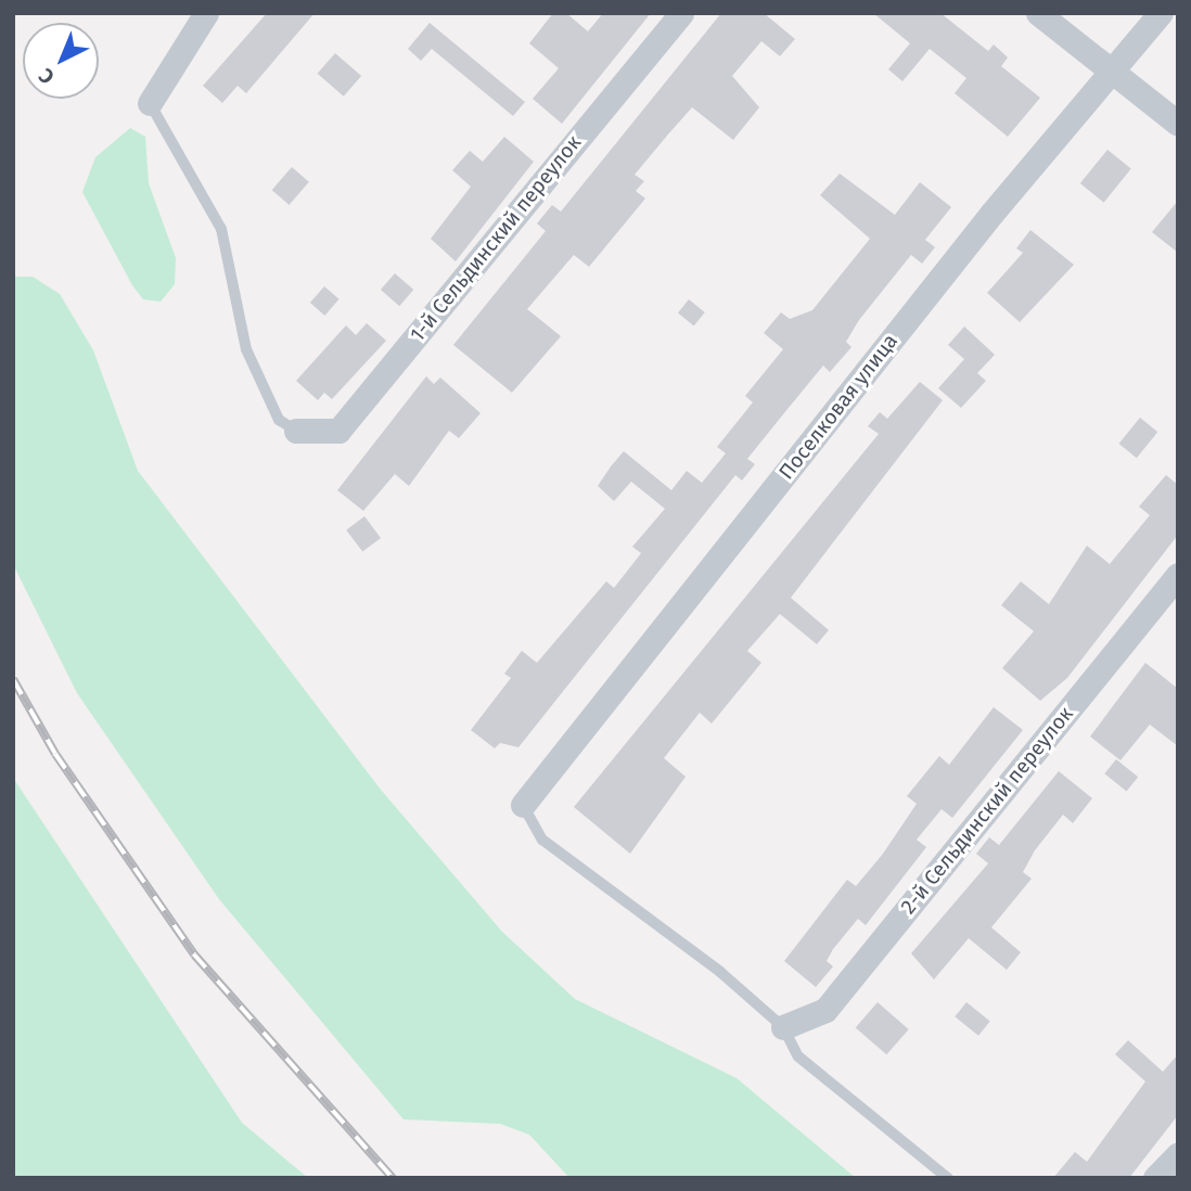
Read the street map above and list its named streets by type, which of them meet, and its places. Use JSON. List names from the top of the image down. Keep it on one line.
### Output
{"streets":{"street":["1-й Сельдинский переулок","Поселковая улица","2-й Сельдинский переулок"]},"north":"bottom left"}
